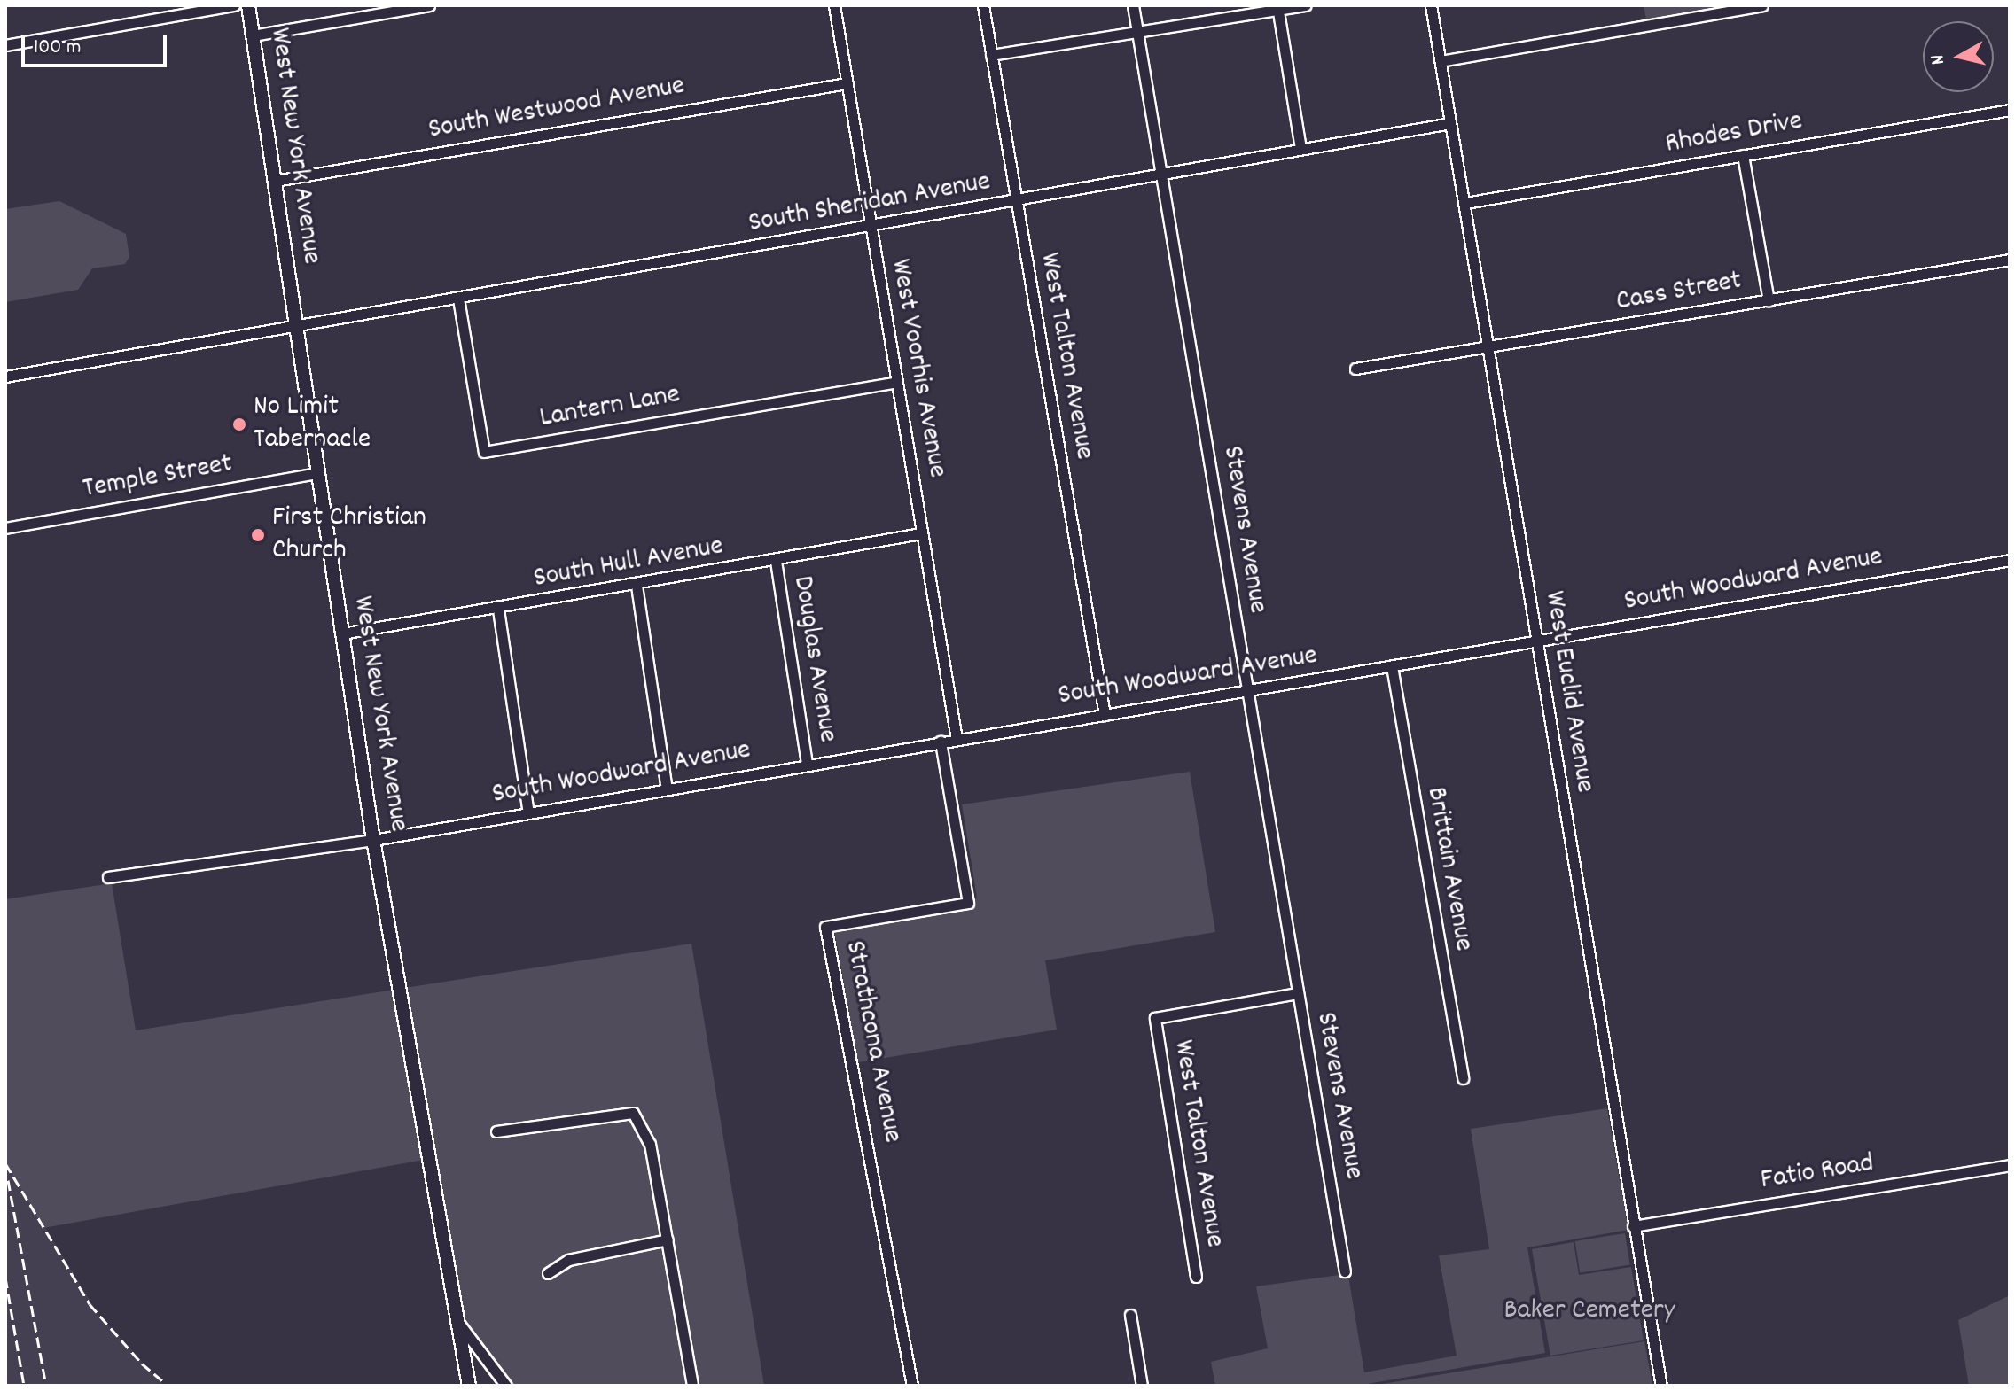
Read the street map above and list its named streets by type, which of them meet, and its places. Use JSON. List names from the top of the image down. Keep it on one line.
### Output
{"streets":{"main road":["West New York Avenue"],"street":["South Westwood Avenue","Rhodes Drive","South Sheridan Avenue","Cass Street","West Talton Avenue","West Voorhis Avenue","Lantern Lane","Temple Street","Stevens Avenue","South Hull Avenue","South Woodward Avenue","Douglas Avenue","West Euclid Avenue","Brittain Avenue","Strathcona Avenue","Fatio Road"]},"crossings":[["South Westwood Avenue","West New York Avenue"],["South Westwood Avenue","West Voorhis Avenue"],["Rhodes Drive","West Euclid Avenue"],["West New York Avenue","South Sheridan Avenue"],["West New York Avenue","Temple Street"],["West New York Avenue","South Hull Avenue"],["West New York Avenue","South Woodward Avenue"],["South Sheridan Avenue","West Talton Avenue"],["South Sheridan Avenue","West Voorhis Avenue"],["South Sheridan Avenue","Lantern Lane"],["South Sheridan Avenue","Stevens Avenue"],["South Sheridan Avenue","West Euclid Avenue"],["Cass Street","West Euclid Avenue"],["West Talton Avenue","Stevens Avenue"],["West Talton Avenue","South Woodward Avenue"],["West Voorhis Avenue","Lantern Lane"],["West Voorhis Avenue","South Hull Avenue"],["West Voorhis Avenue","South Woodward Avenue"],["Stevens Avenue","South Woodward Avenue"],["South Hull Avenue","Douglas Avenue"],["South Woodward Avenue","Douglas Avenue"],["South Woodward Avenue","West Euclid Avenue"],["South Woodward Avenue","Brittain Avenue"],["South Woodward Avenue","Strathcona Avenue"],["West Euclid Avenue","Fatio Road"]],"parks":["Baker Cemetery"],"places":["No Limit Tabernacle","First Christian Church"],"scale_bar":"100 m","north":"left"}
